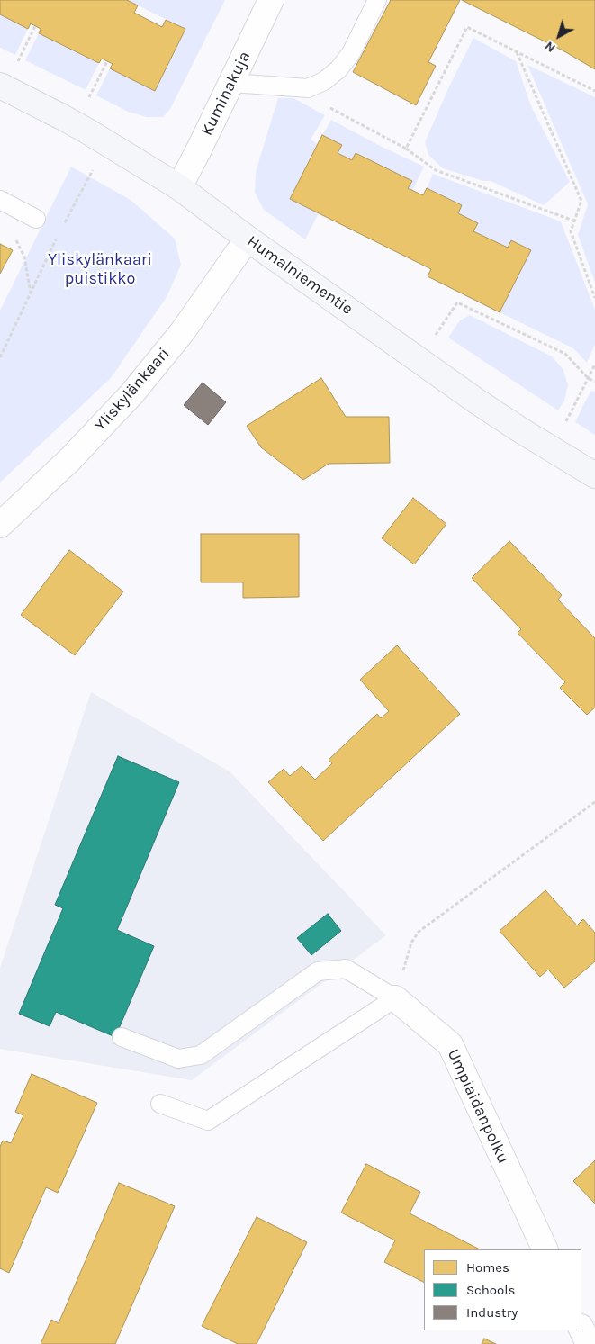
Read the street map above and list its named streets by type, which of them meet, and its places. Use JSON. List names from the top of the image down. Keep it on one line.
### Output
{"streets":{"street":["Kuminakuja","Humalniementie","Yliskylänkaari","Umpiaidanpolku"]},"crossings":[["Kuminakuja","Humalniementie"],["Humalniementie","Yliskylänkaari"]],"parks":["Yliskylänkaari puistikko"],"legend":["Homes","Schools","Industry"],"north":"bottom left"}
